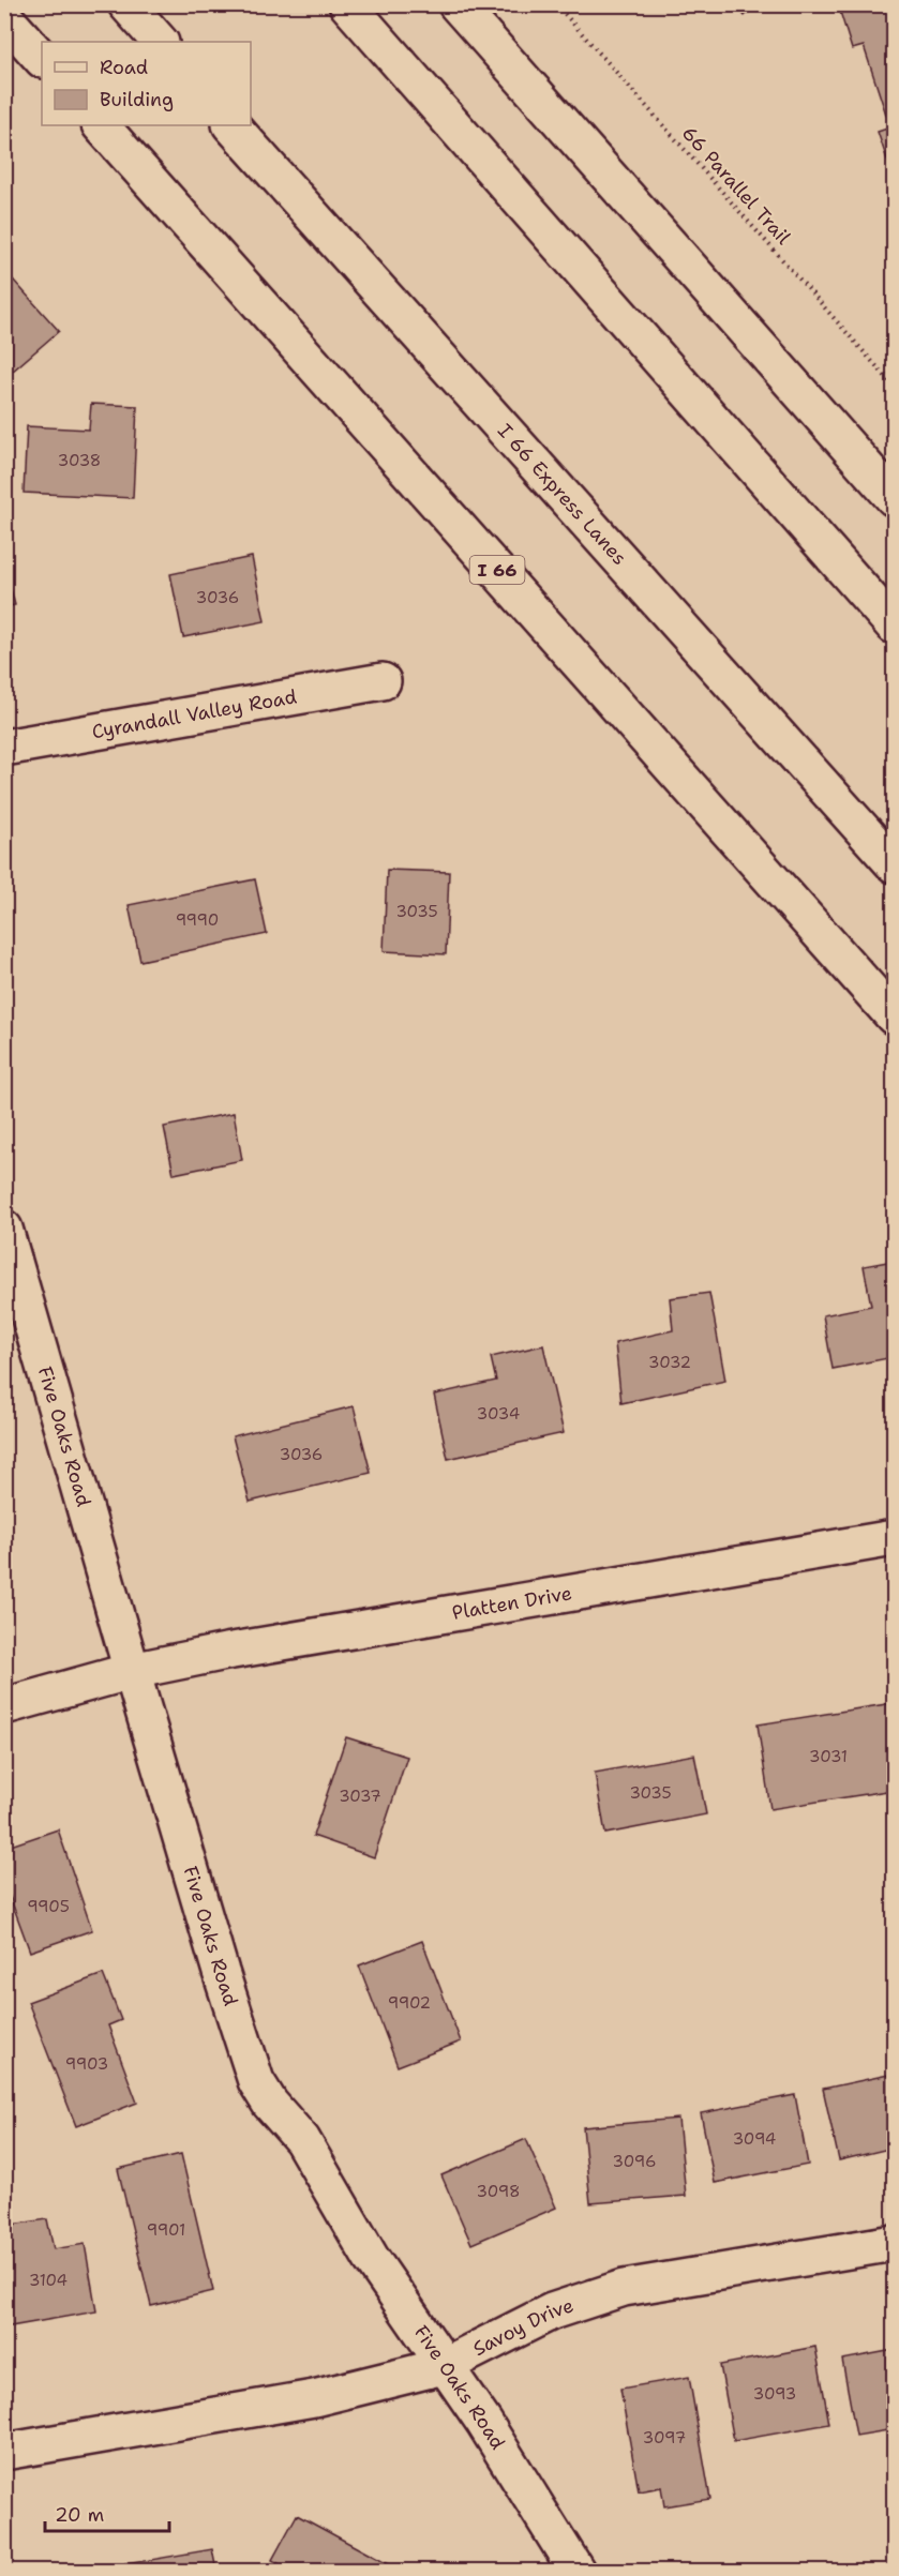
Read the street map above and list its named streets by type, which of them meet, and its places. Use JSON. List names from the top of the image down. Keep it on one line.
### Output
{"streets":{"main road":["I 66 Express Lanes","I 66","Cyrandall Valley Road","Five Oaks Road","Platten Drive","Savoy Drive"],"path":["66 Parallel Trail"]},"crossings":[["Five Oaks Road","Platten Drive"],["Five Oaks Road","Savoy Drive"]],"house_numbers":["3038","3036","3035","9990","3032","3034","3036","3031","3035","3037","9905","9902","9903","3094","3096","3098","9901","3104","3093","3097"],"legend":["Road","Building"],"scale_bar":"20 m"}
